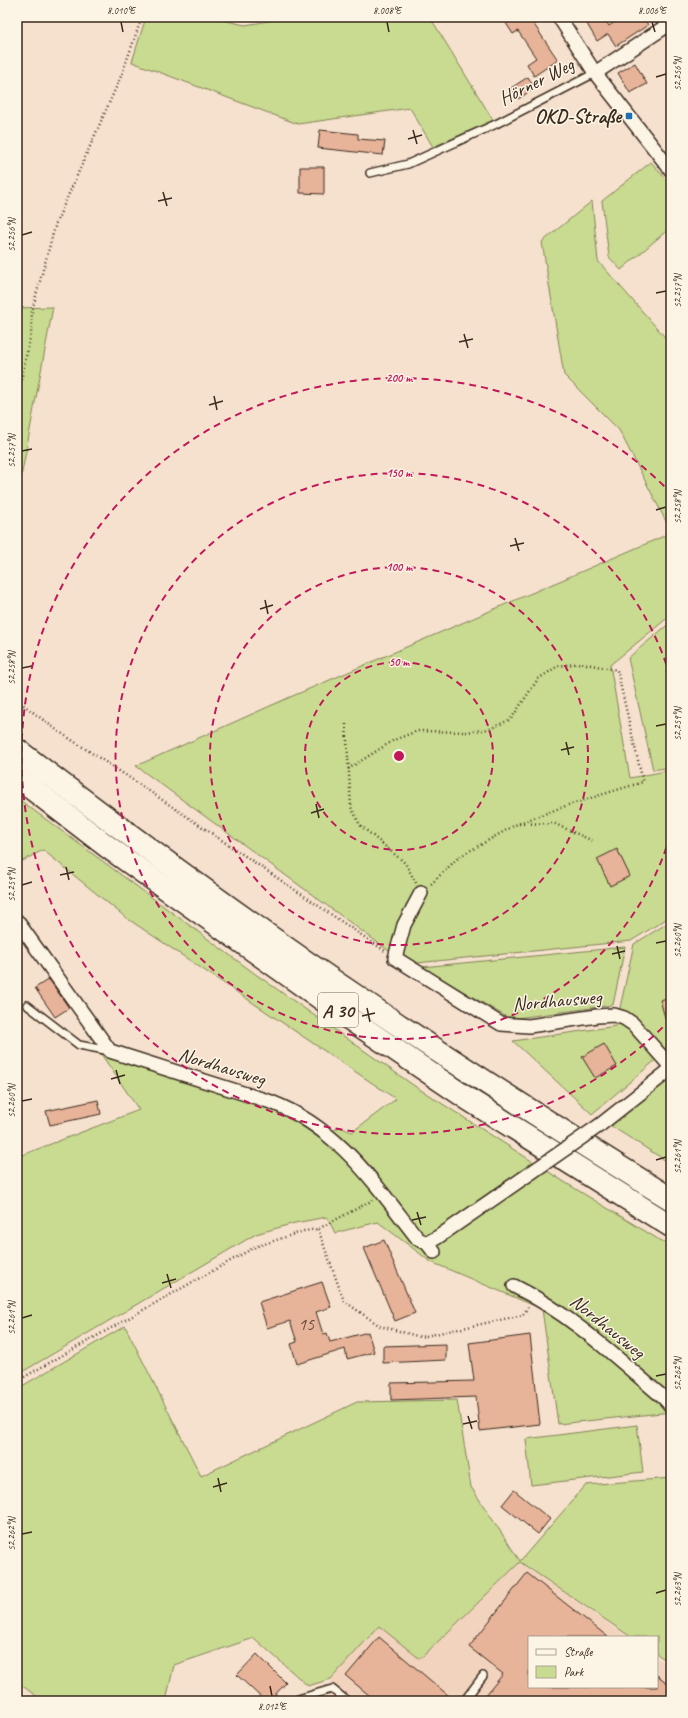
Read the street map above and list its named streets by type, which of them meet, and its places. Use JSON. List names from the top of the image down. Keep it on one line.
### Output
{"streets":{"highway":["A 30"],"street":["Hörner Weg","Nordhausweg"]},"places":{"transit":["OKD-Straße"]},"house_numbers":["15"],"legend":["Straße","Park"],"coordinates":["8.010°E","8.008°E","8.006°E","52.256°N","52.257°N","52.258°N","52.259°N","52.260°N","52.261°N","52.262°N","52.263°N","8.012°E"],"rings":["200 m","150 m","100 m","50 m"]}
